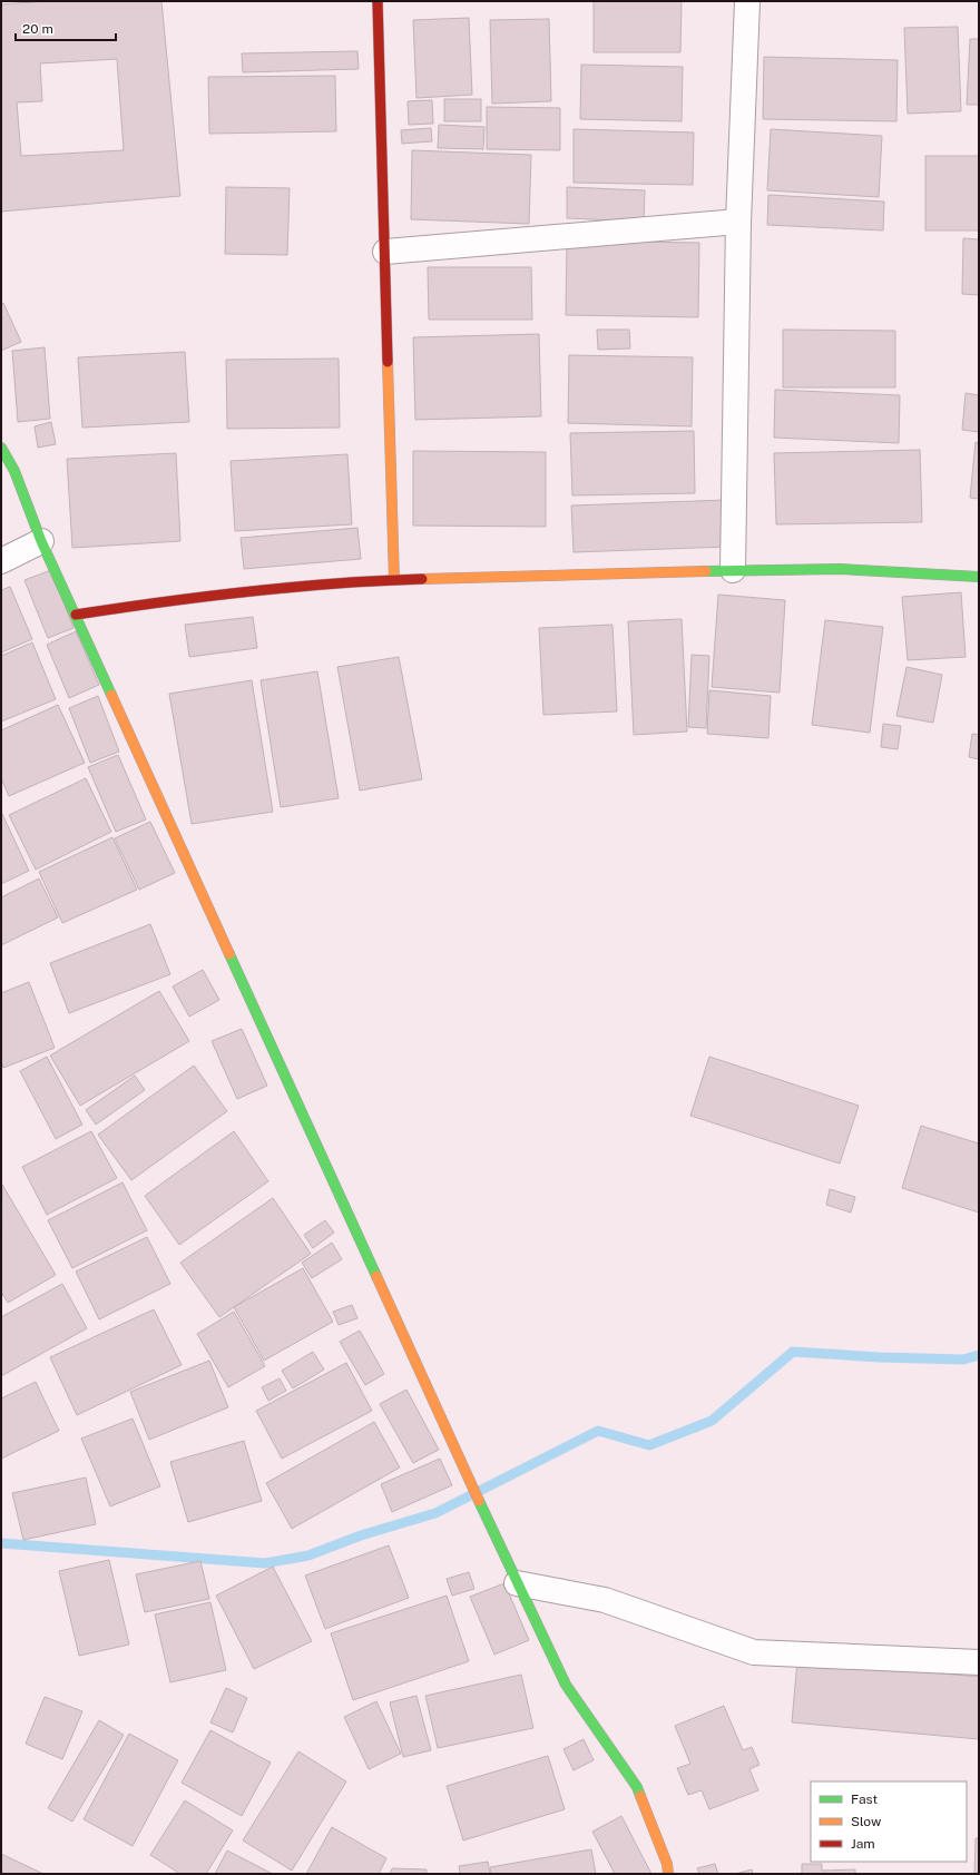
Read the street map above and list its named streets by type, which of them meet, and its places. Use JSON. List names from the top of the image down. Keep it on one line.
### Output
{"legend":["Fast","Slow","Jam"],"scale_bar":"20 m"}
